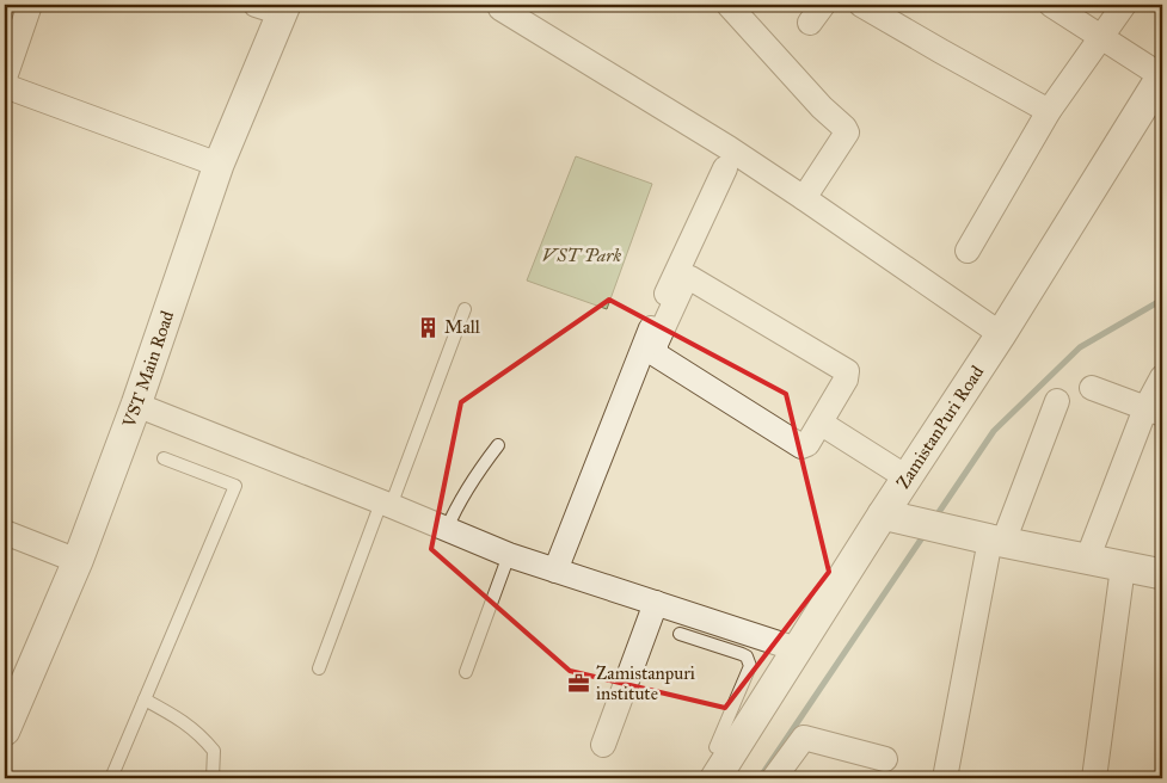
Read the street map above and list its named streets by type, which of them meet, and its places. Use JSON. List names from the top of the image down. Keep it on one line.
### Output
{"streets":{"street":["VST Main Road","ZamistanPuri Road"]},"parks":["VST Park"],"places":{"building":["Mall"],"office":["Zamistanpuri institute"]}}
